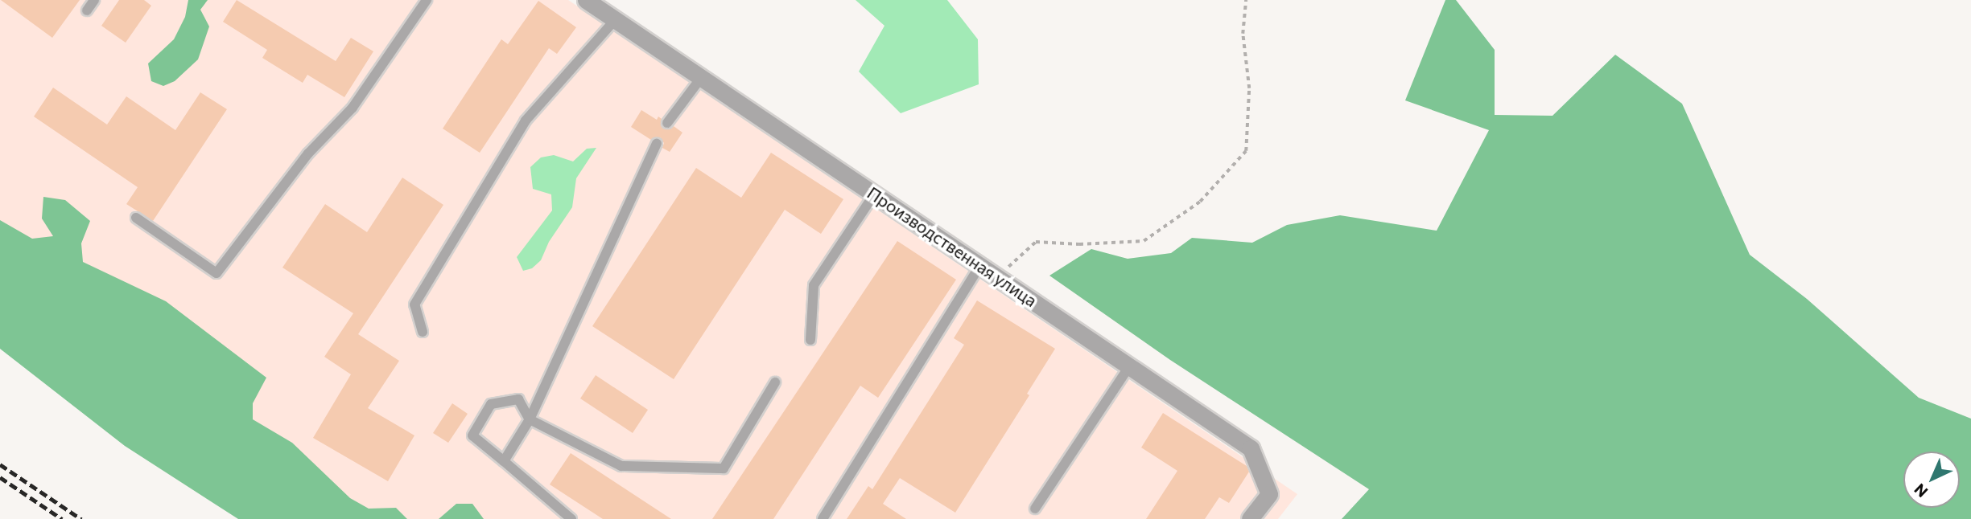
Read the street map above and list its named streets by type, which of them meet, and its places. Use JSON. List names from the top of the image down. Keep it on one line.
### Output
{"streets":{"street":["Производственная улица"]},"north":"bottom left"}
